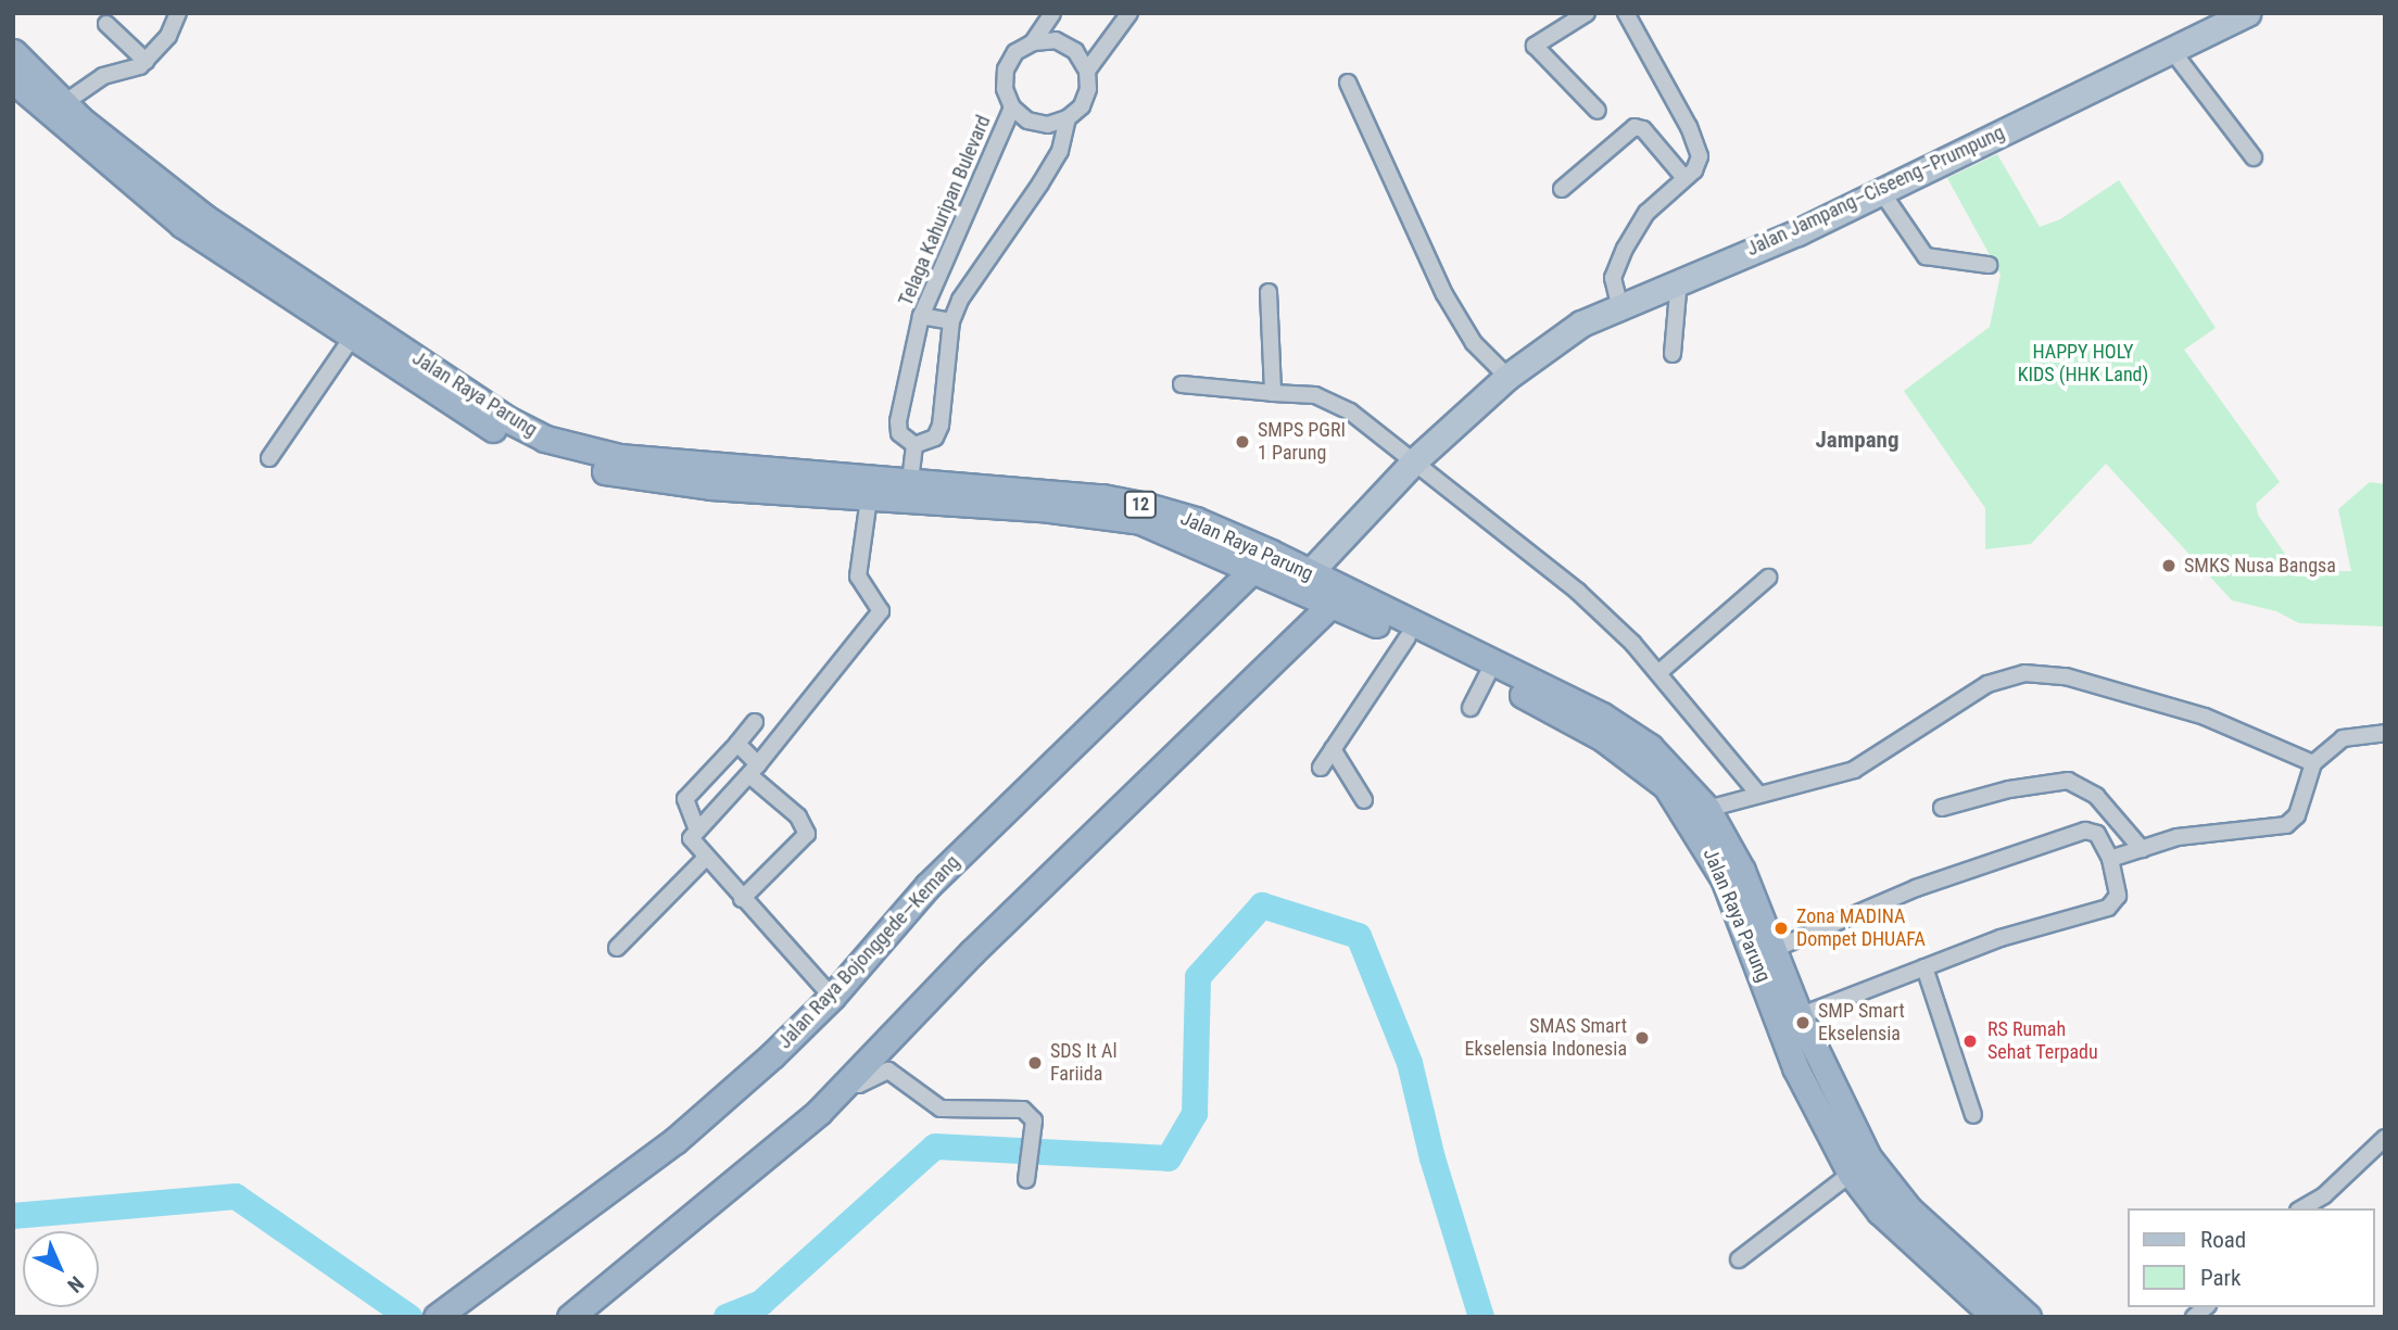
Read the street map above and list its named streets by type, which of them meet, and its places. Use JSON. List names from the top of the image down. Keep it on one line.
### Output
{"streets":{"highway":["Jalan Raya Parung","12","Jalan Raya Bojonggede—Kemang"],"main road":["Jalan Jampang–Ciseeng–Prumpung"],"street":["Telaga Kahuripan Bulevard"]},"crossings":[["Jalan Jampang–Ciseeng–Prumpung","Jalan Raya Parung"],["Jalan Raya Parung","Jalan Raya Bojonggede—Kemang"]],"districts":["Jampang"],"parks":["HAPPY HOLY KIDS (HHK Land)"],"places":["SMPS PGRI 1 Parung","SMKS Nusa Bangsa","Zona MADINA Dompet DHUAFA","SMP Smart Ekselensia","SMAS Smart Ekselensia Indonesia","RS Rumah Sehat Terpadu","SDS It Al Fariida"],"legend":["Road","Park"],"north":"bottom right"}
